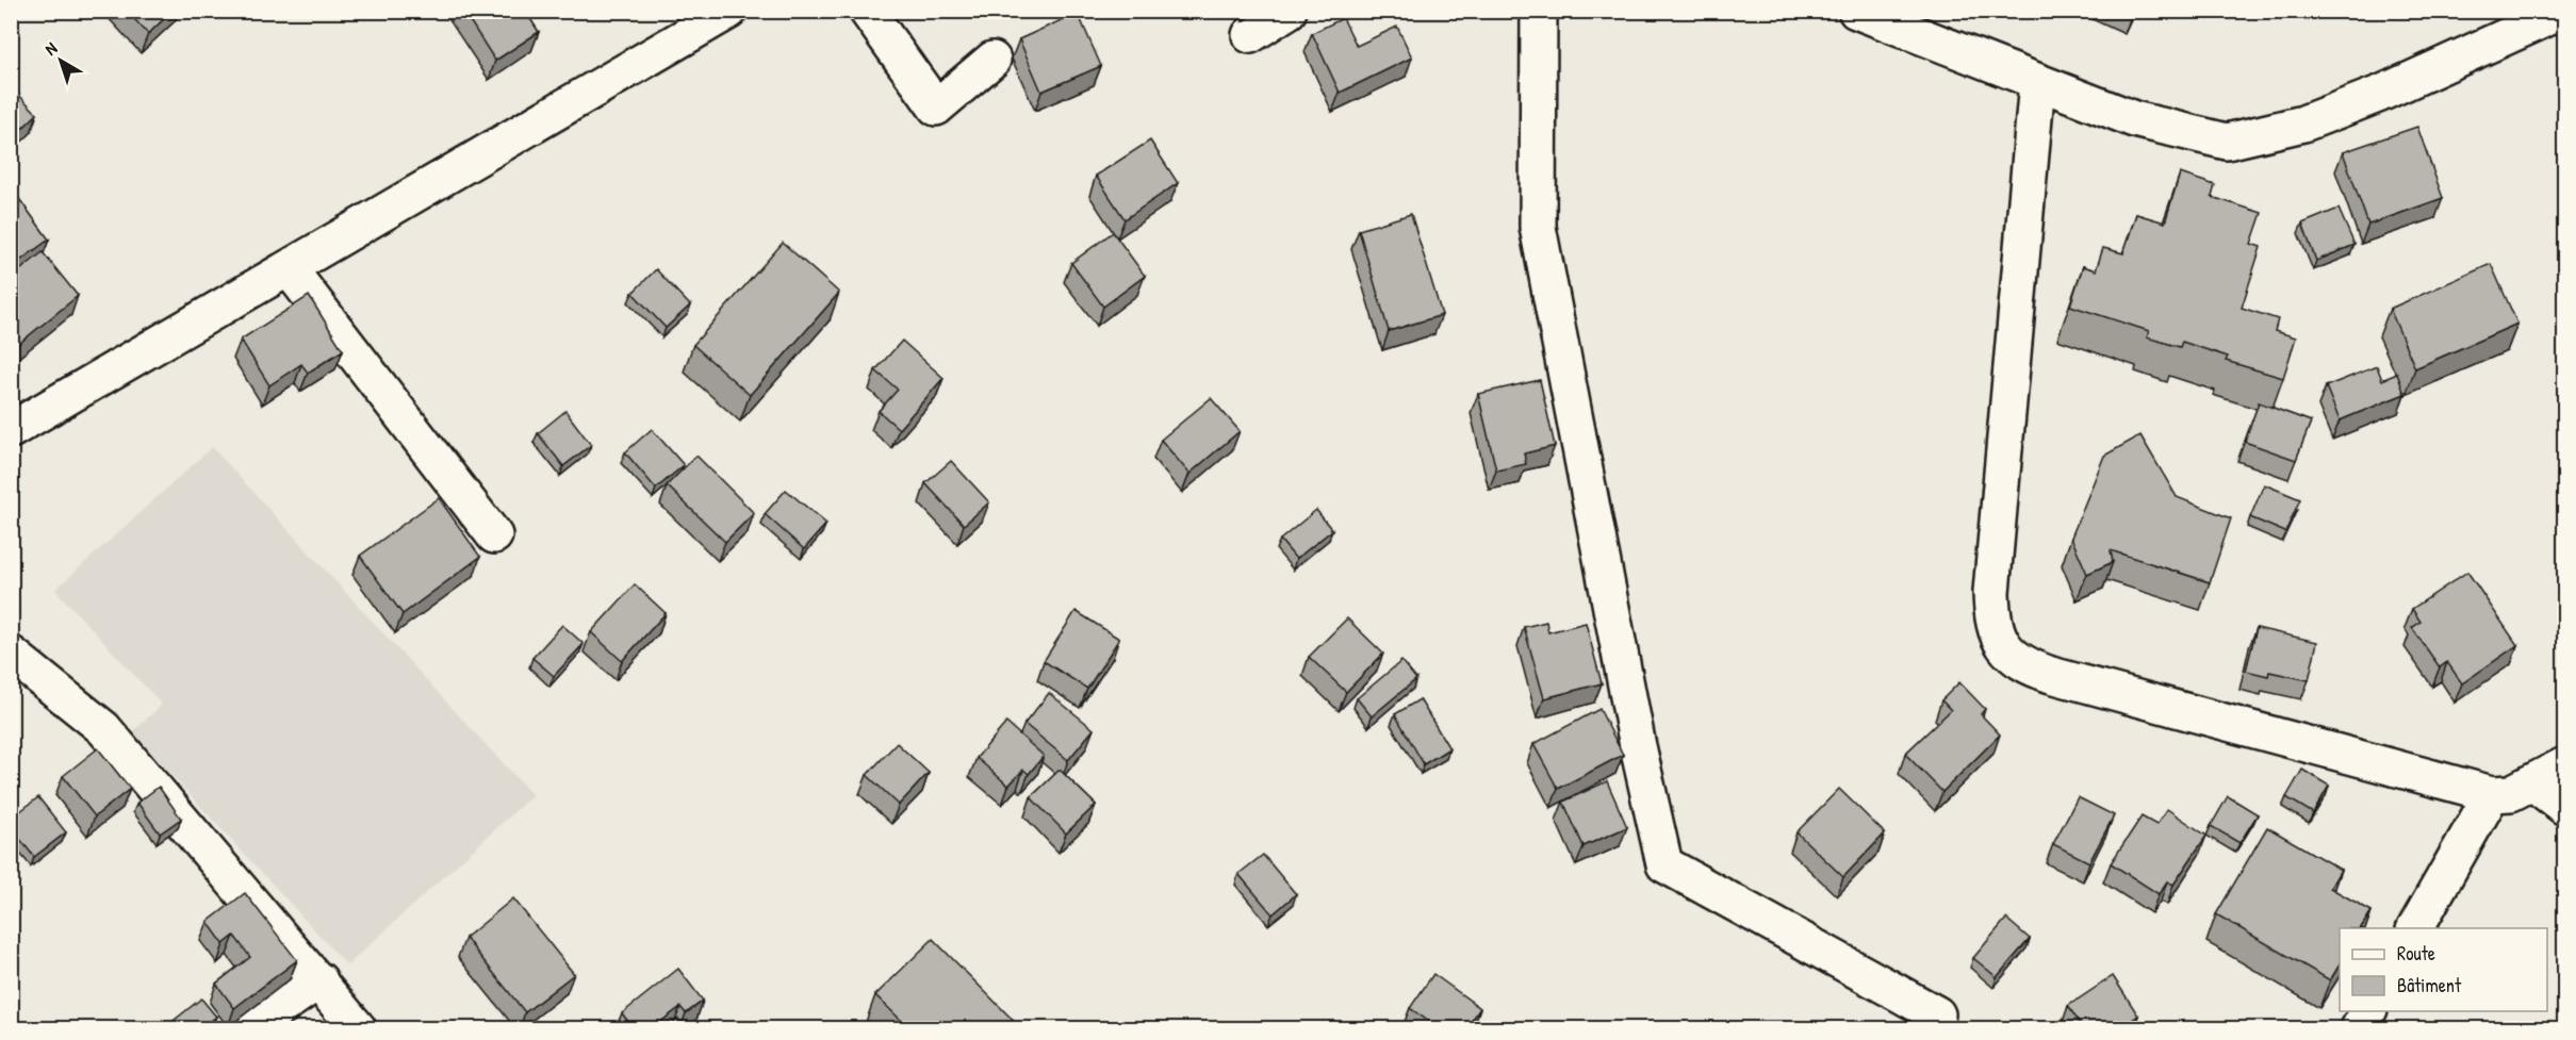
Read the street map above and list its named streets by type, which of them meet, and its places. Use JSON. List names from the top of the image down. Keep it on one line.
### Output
{"legend":["Route","Bâtiment"],"north":"top left"}
